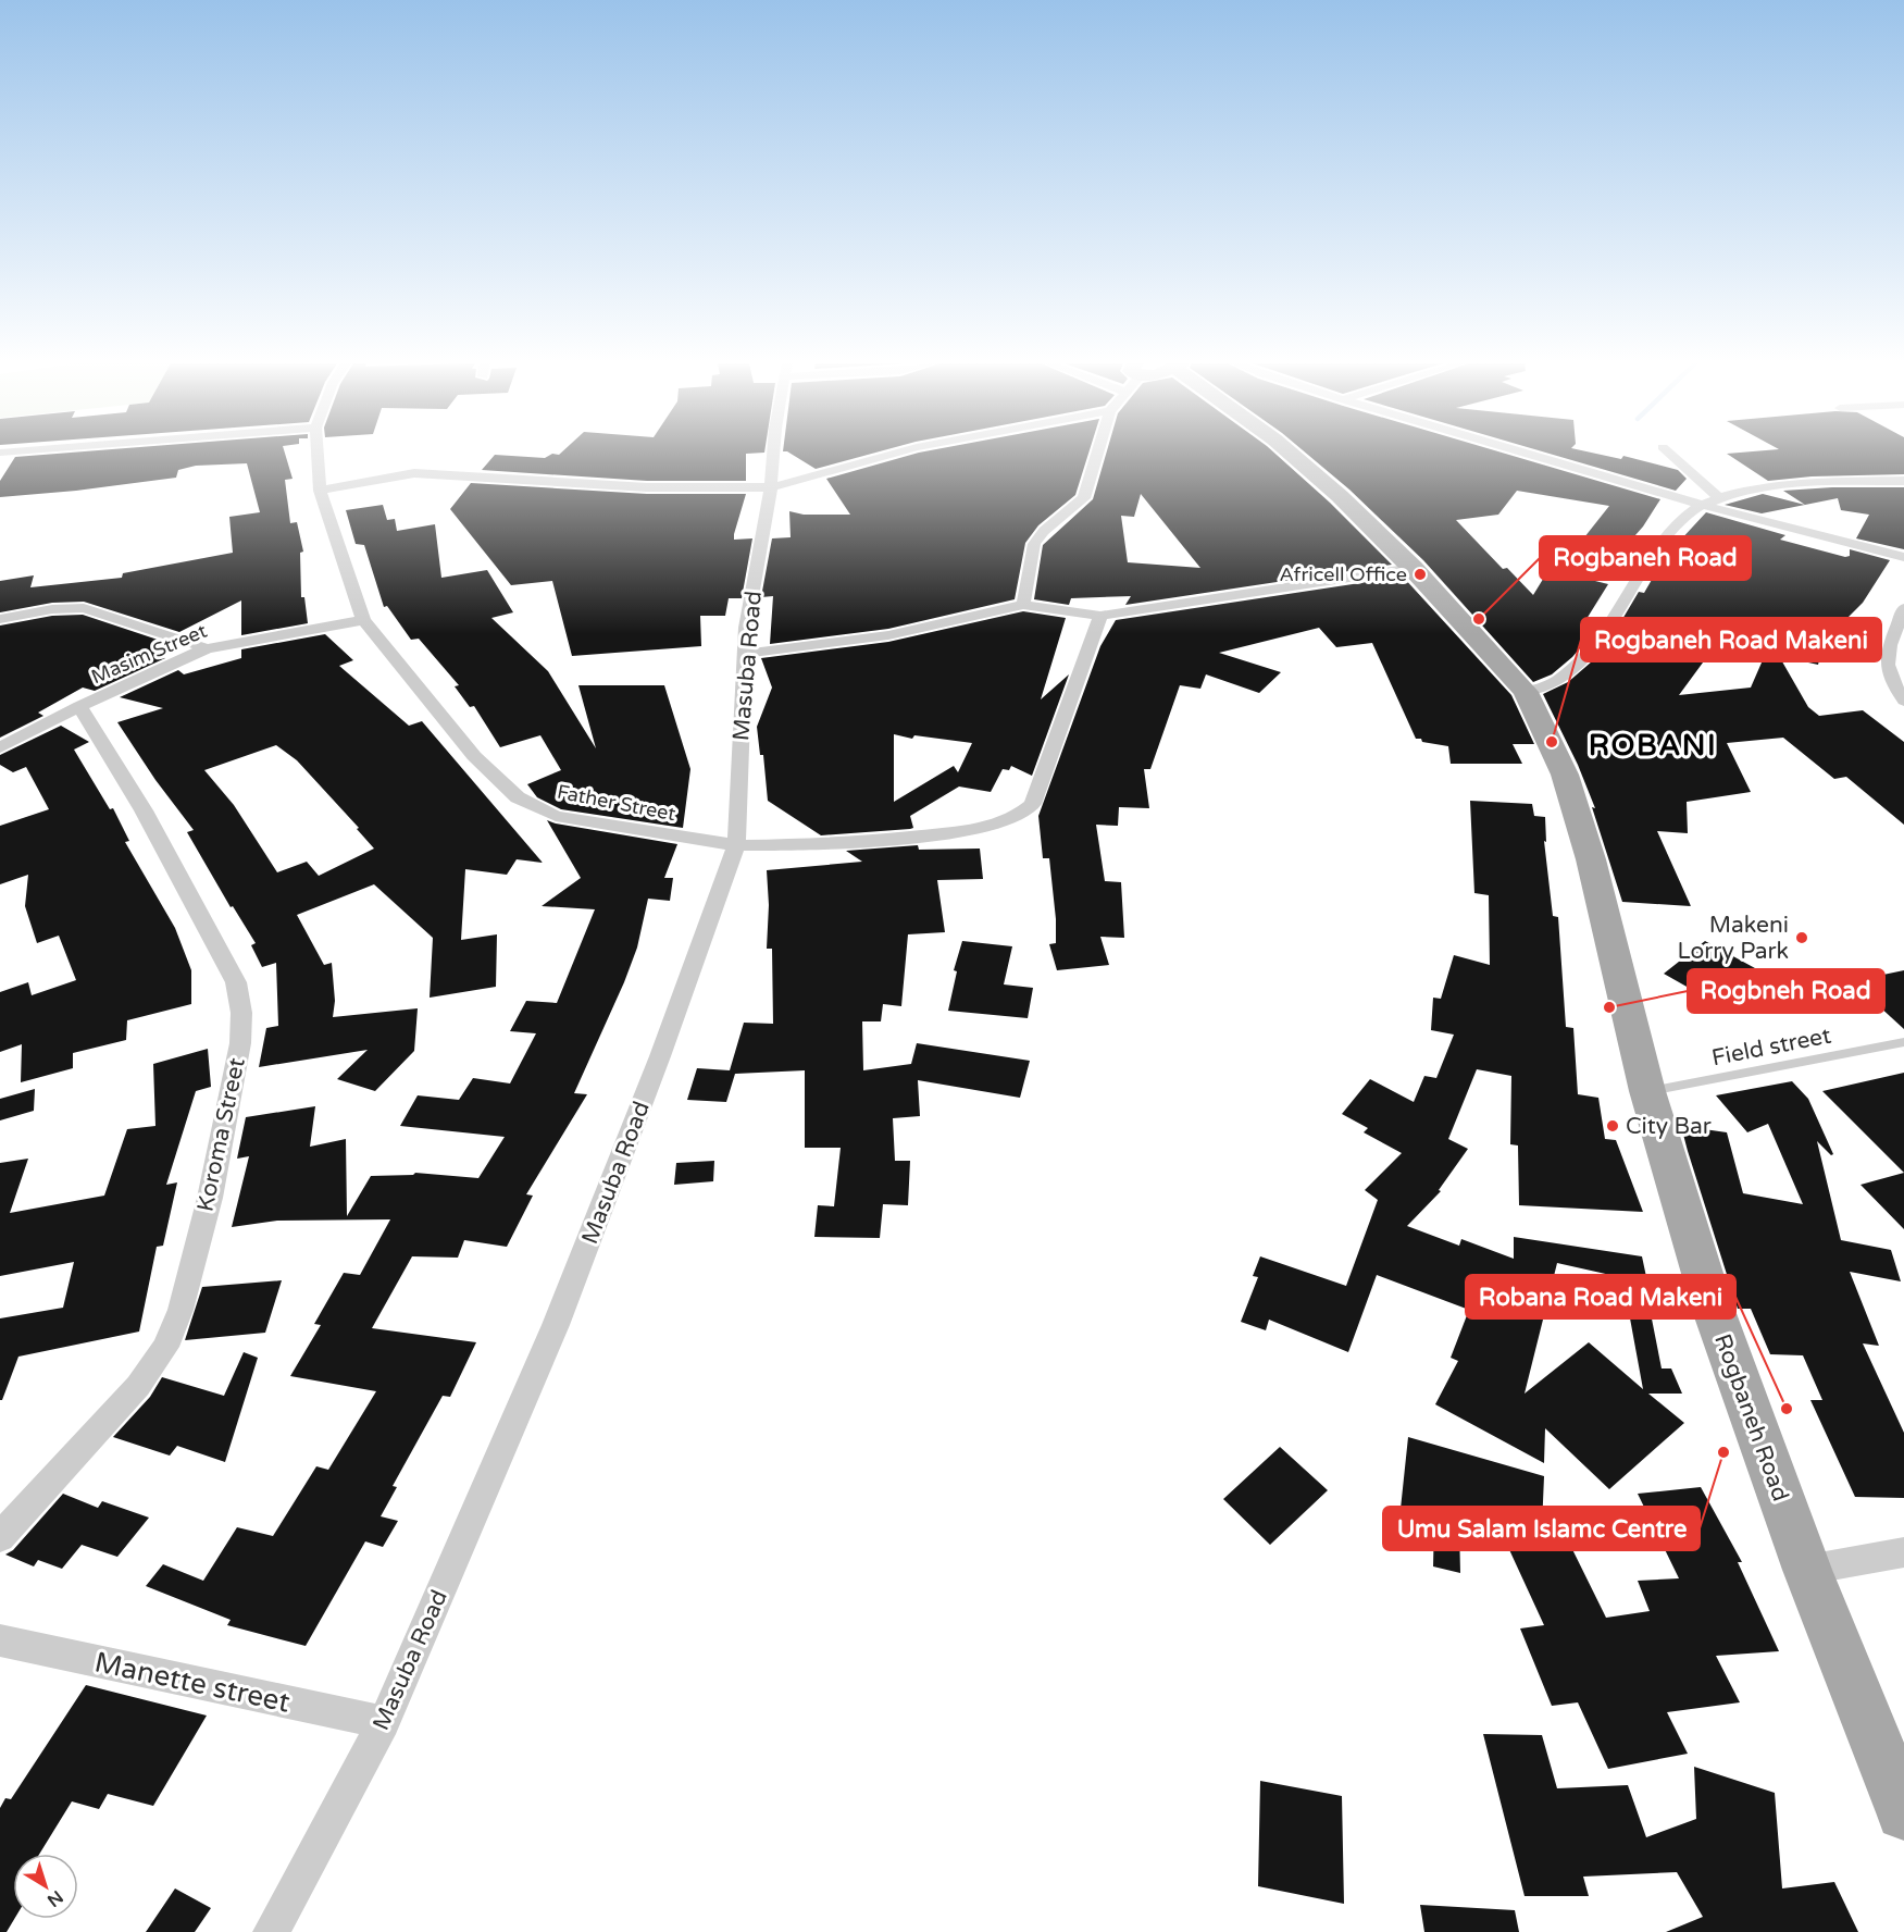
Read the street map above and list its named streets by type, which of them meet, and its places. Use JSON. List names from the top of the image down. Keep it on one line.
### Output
{"streets":{"main road":["Rogbaneh Road"],"street":["Masim Street","Masuba Road","Father Street","Koroma Street","Manette street"],"lane":["Field street"]},"crossings":[["Masim Street","Father Street"],["Masim Street","Koroma Street"],["Masuba Road","Father Street"],["Masuba Road","Manette street"],["Field street","Rogbaneh Road"]],"districts":["ROBANI"],"places":["Africell Office","Rogbaneh Road","Rogbaneh Road Makeni","Makeni Lorry Park","Rogbneh Road","City Bar","Robana Road Makeni","Umu Salam Islamc Centre"],"north":"bottom right"}
